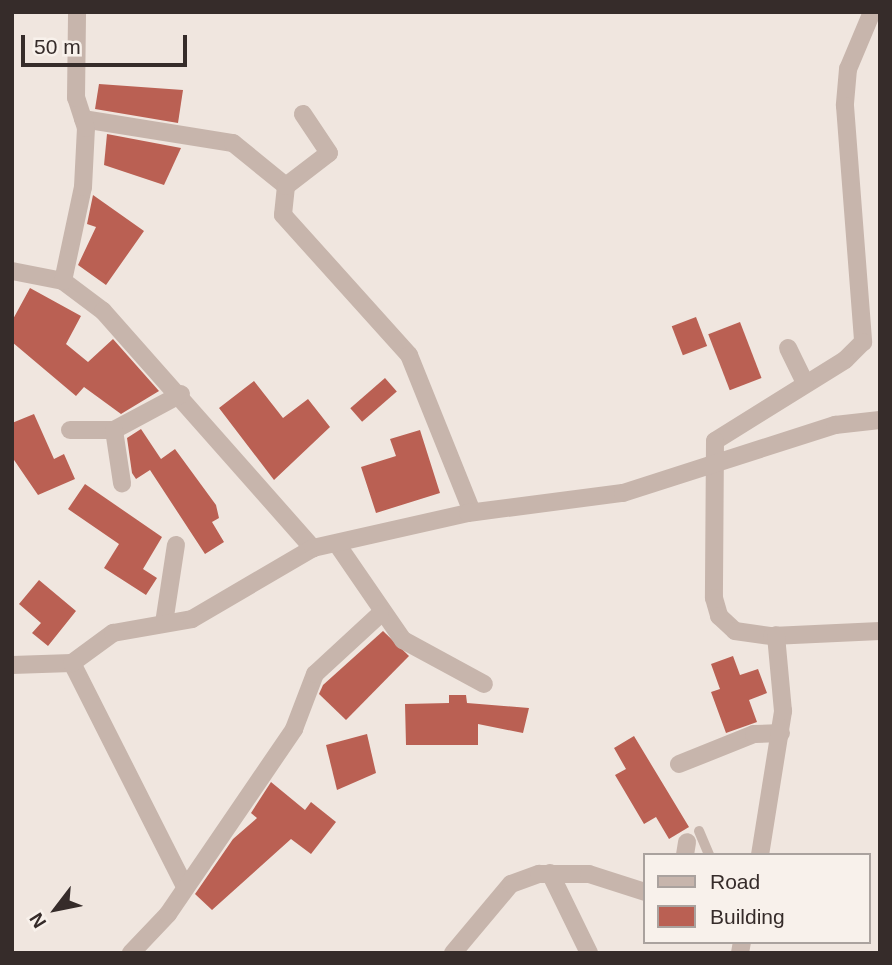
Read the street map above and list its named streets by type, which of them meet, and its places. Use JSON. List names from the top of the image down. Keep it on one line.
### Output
{"legend":["Road","Building"],"scale_bar":"50 m","north":"bottom left"}
